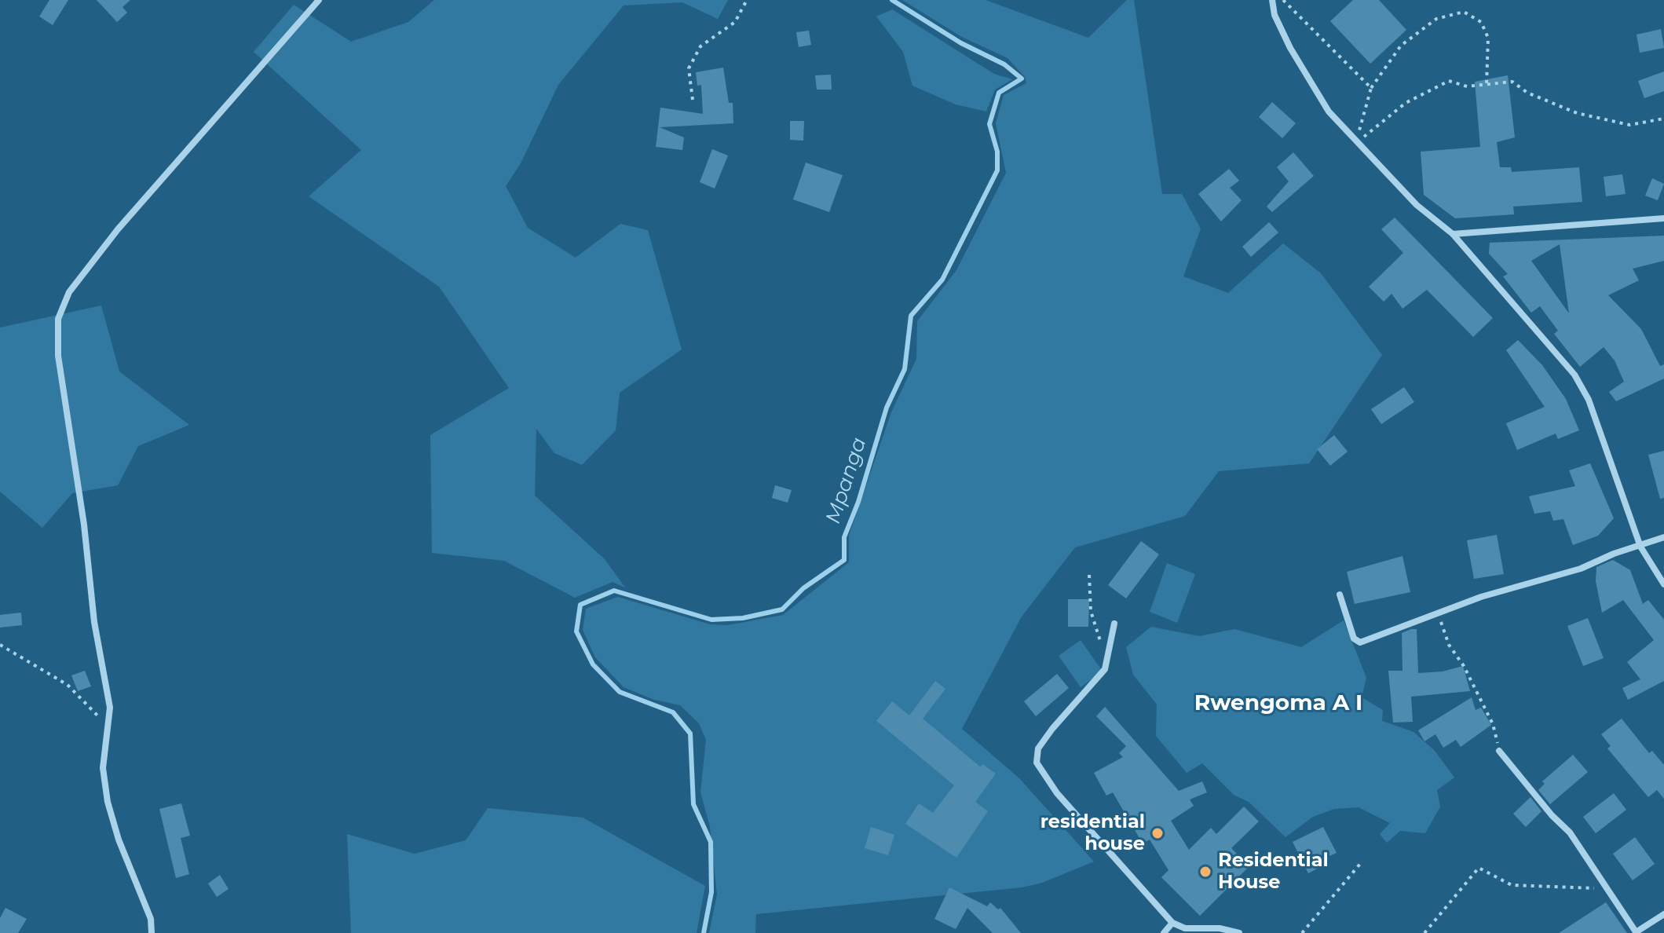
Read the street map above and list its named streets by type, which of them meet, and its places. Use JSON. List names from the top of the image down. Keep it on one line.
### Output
{"districts":["Rwengoma A I"],"water":["Mpanga"],"places":["residential house","Residential House"]}
